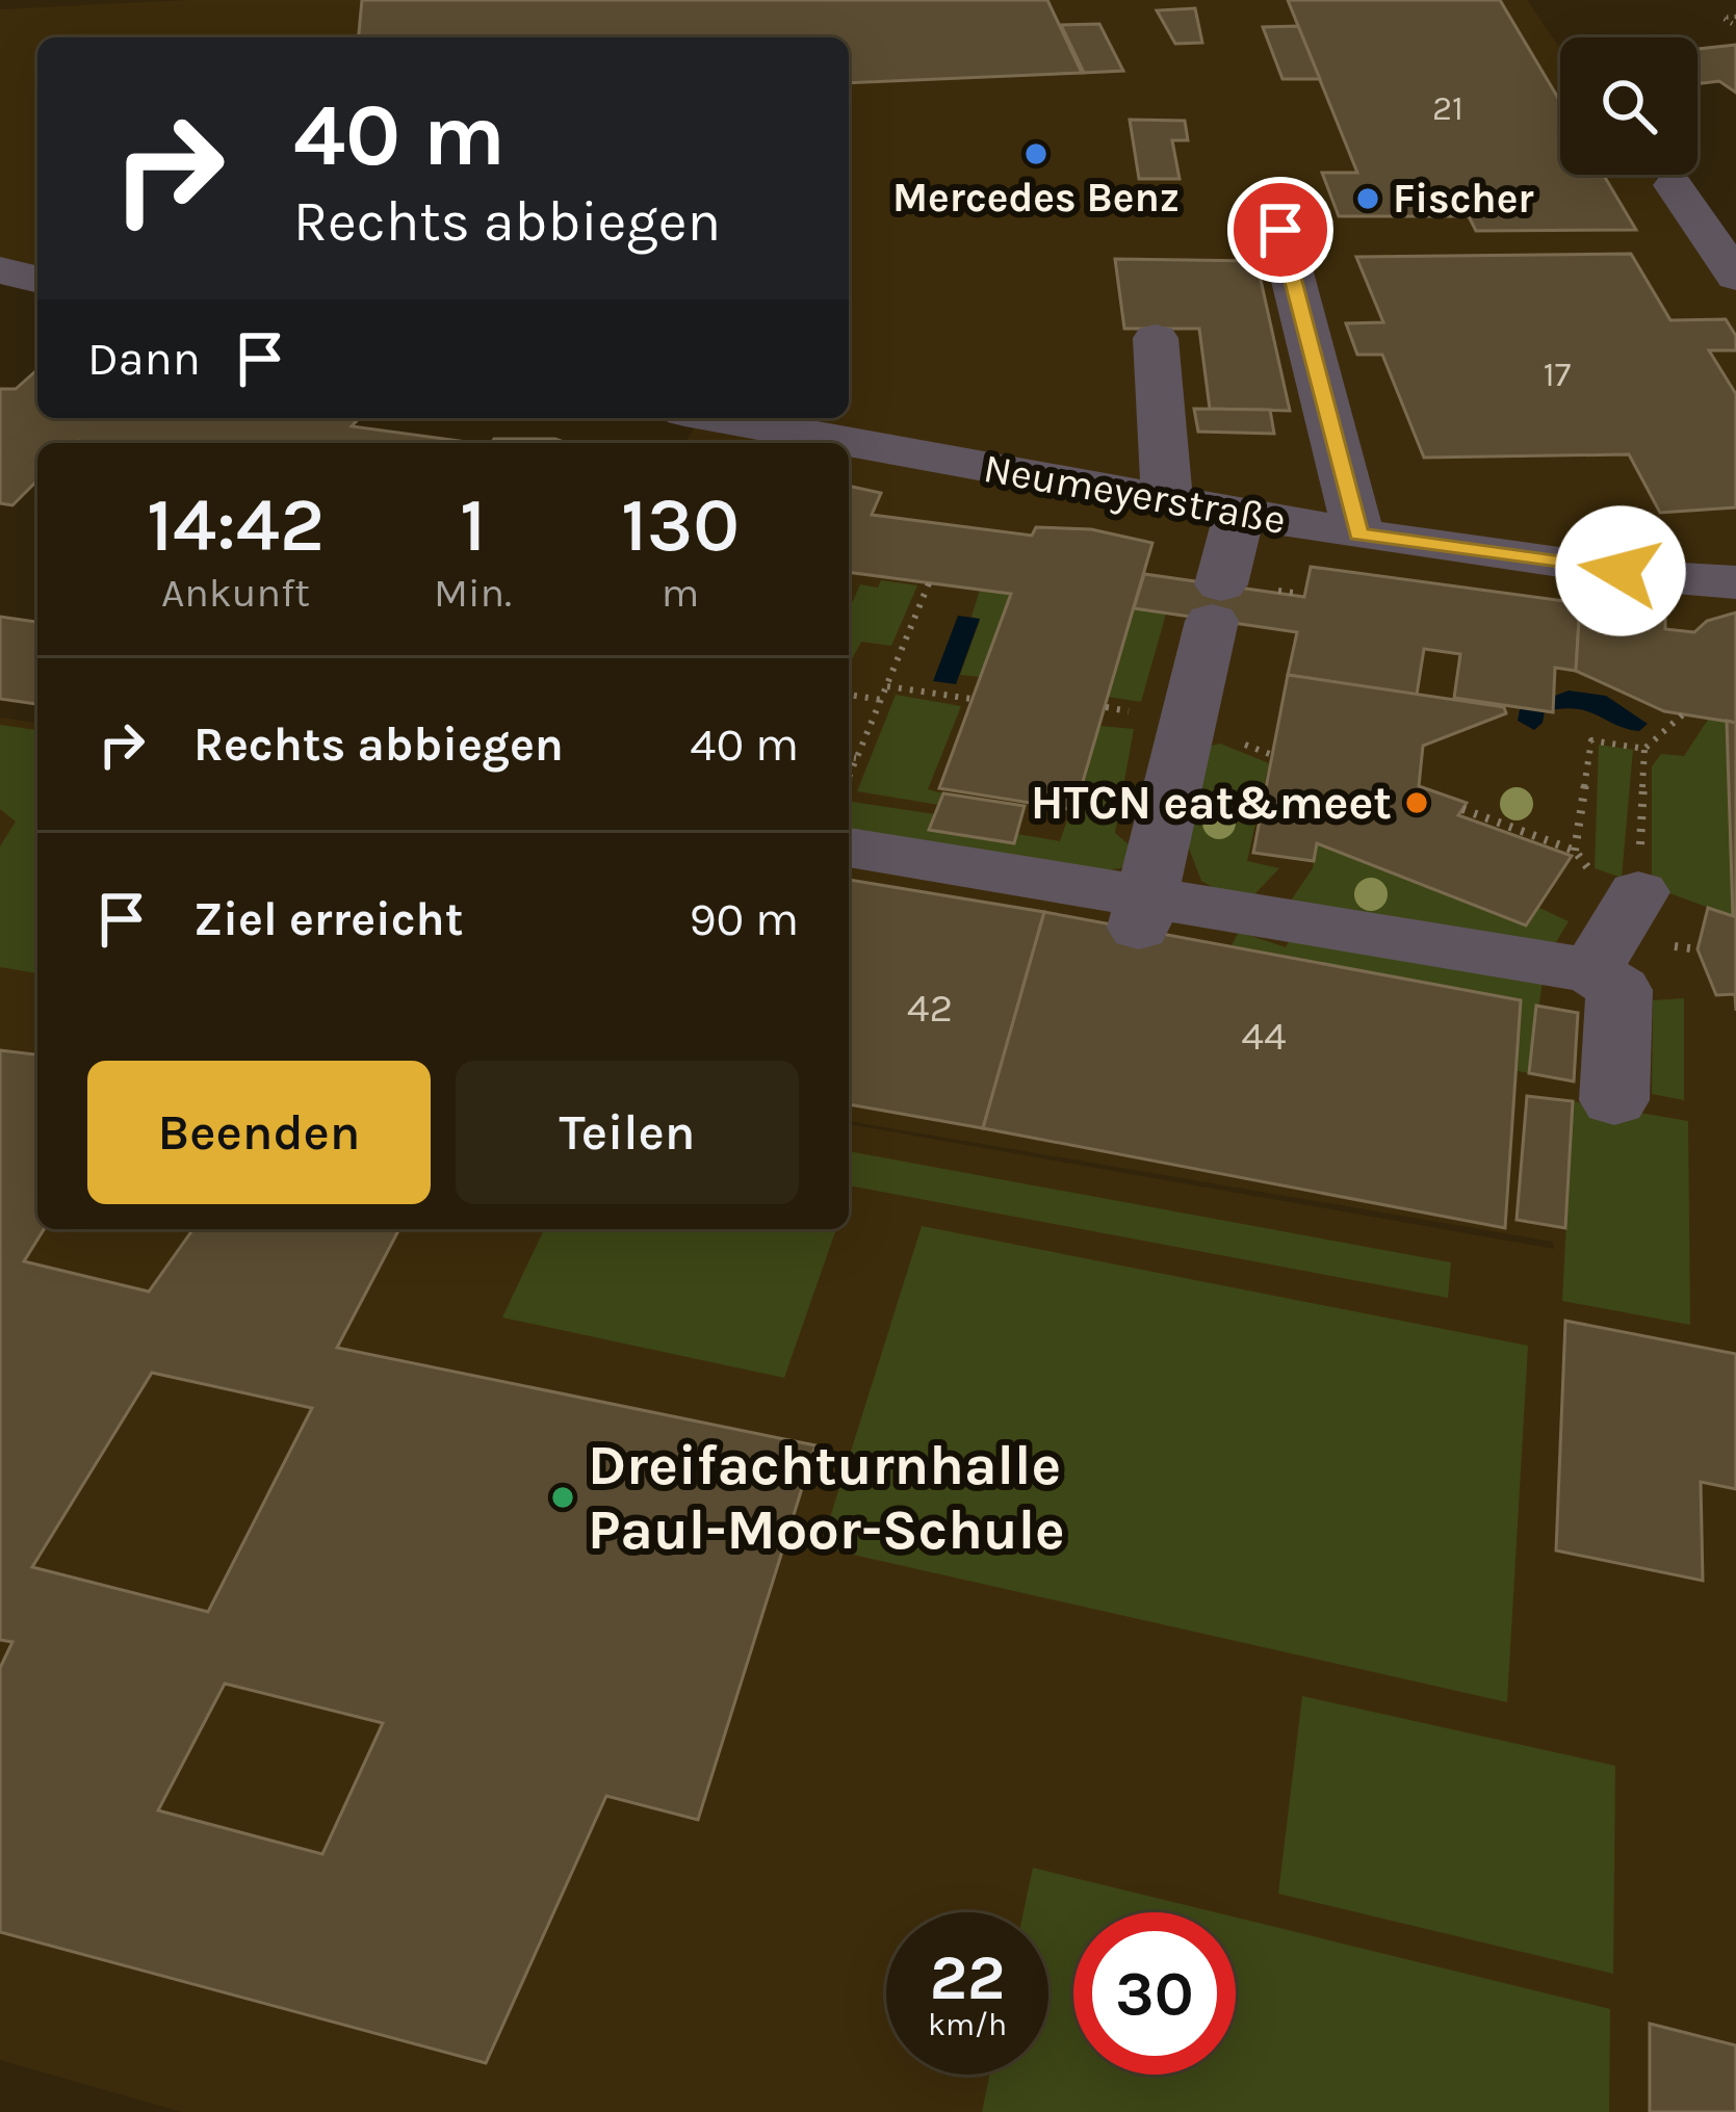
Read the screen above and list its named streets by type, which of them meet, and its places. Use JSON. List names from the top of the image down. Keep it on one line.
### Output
{"streets":{"street":["Neumeyerstraße"]},"places":["Mercedes Benz","Fischer","HTCN eat&meet","Dreifachturnhalle Paul-Moor-Schule"],"house_numbers":["21","17","42","44"],"page":{"turn":["40 m","Rechts abbiegen"],"then":"Dann","eta":["14:42","Ankunft","1","Min.","130","m"],"list":[{"name":"Rechts abbiegen","value":"40 m"},{"name":"Ziel erreicht","value":"90 m"}],"buttons":["Beenden","Teilen"],"speed":"22 km/h","limit":"30"}}
